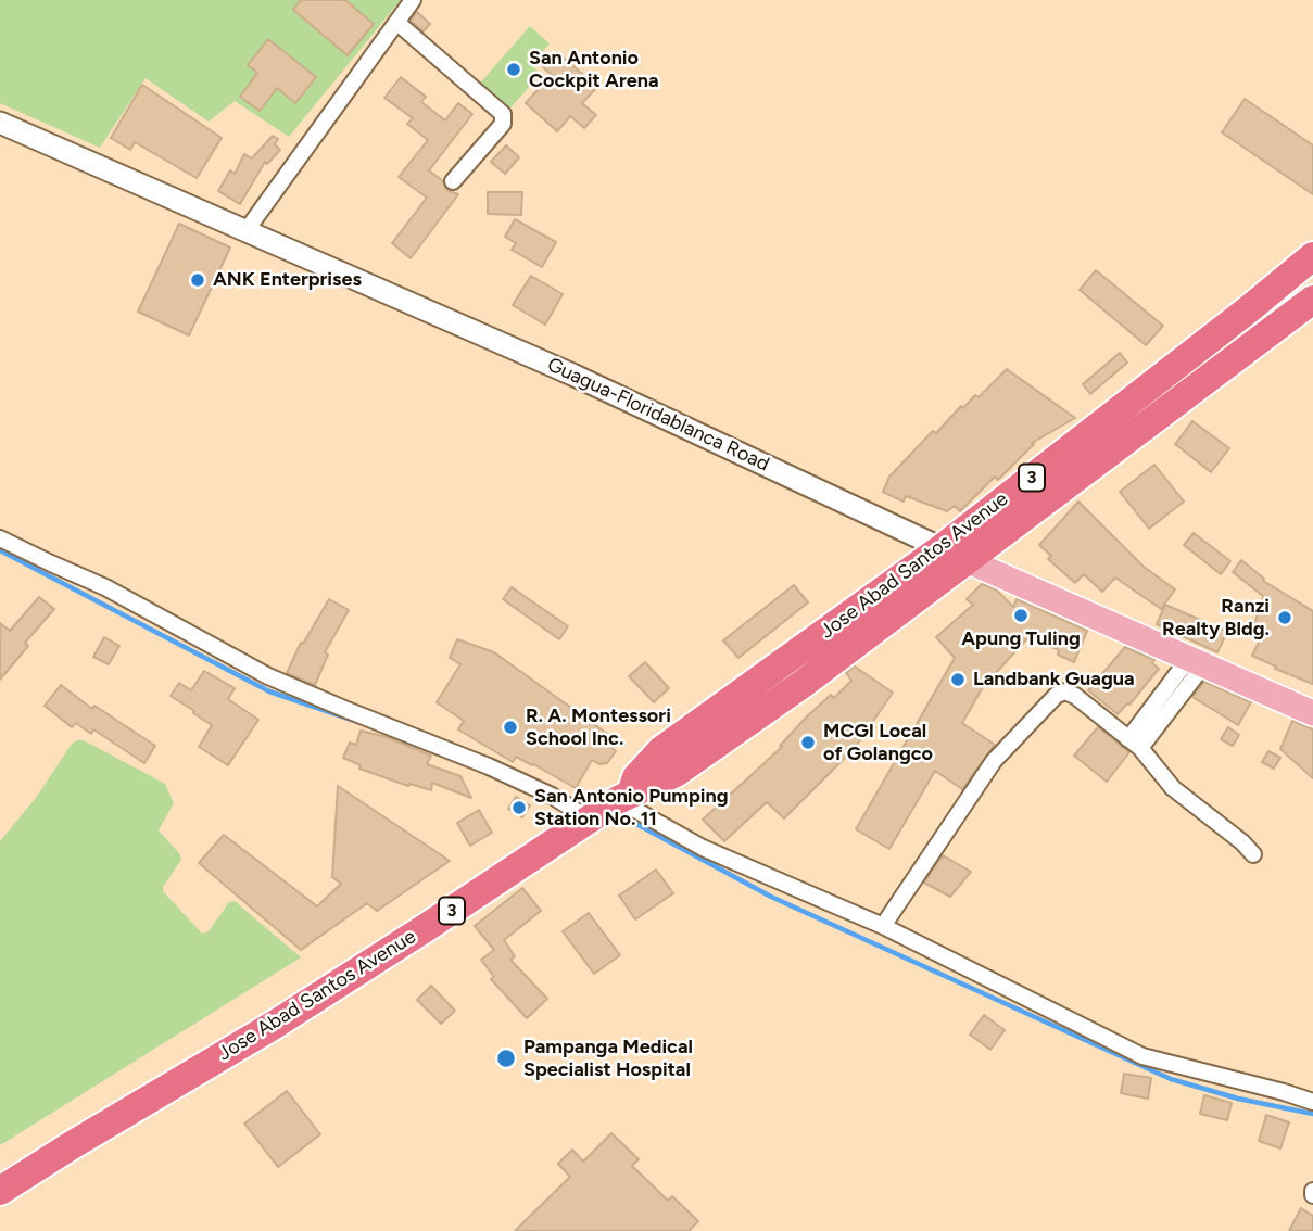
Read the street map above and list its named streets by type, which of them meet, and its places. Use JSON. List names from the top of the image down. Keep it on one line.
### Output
{"streets":{"highway":["3","Jose Abad Santos Avenue"],"main road":["Guagua-Floridablanca Road"]},"crossings":[["Guagua-Floridablanca Road","Jose Abad Santos Avenue"]],"places":["San Antonio Cockpit Arena","ANK Enterprises","Apung Tuling","Ranzi Realty Bldg.","Landbank Guagua","R. A. Montessori School Inc.","MCGI Local of Golangco","San Antonio Pumping Station No. 11","Pampanga Medical Specialist Hospital"]}
